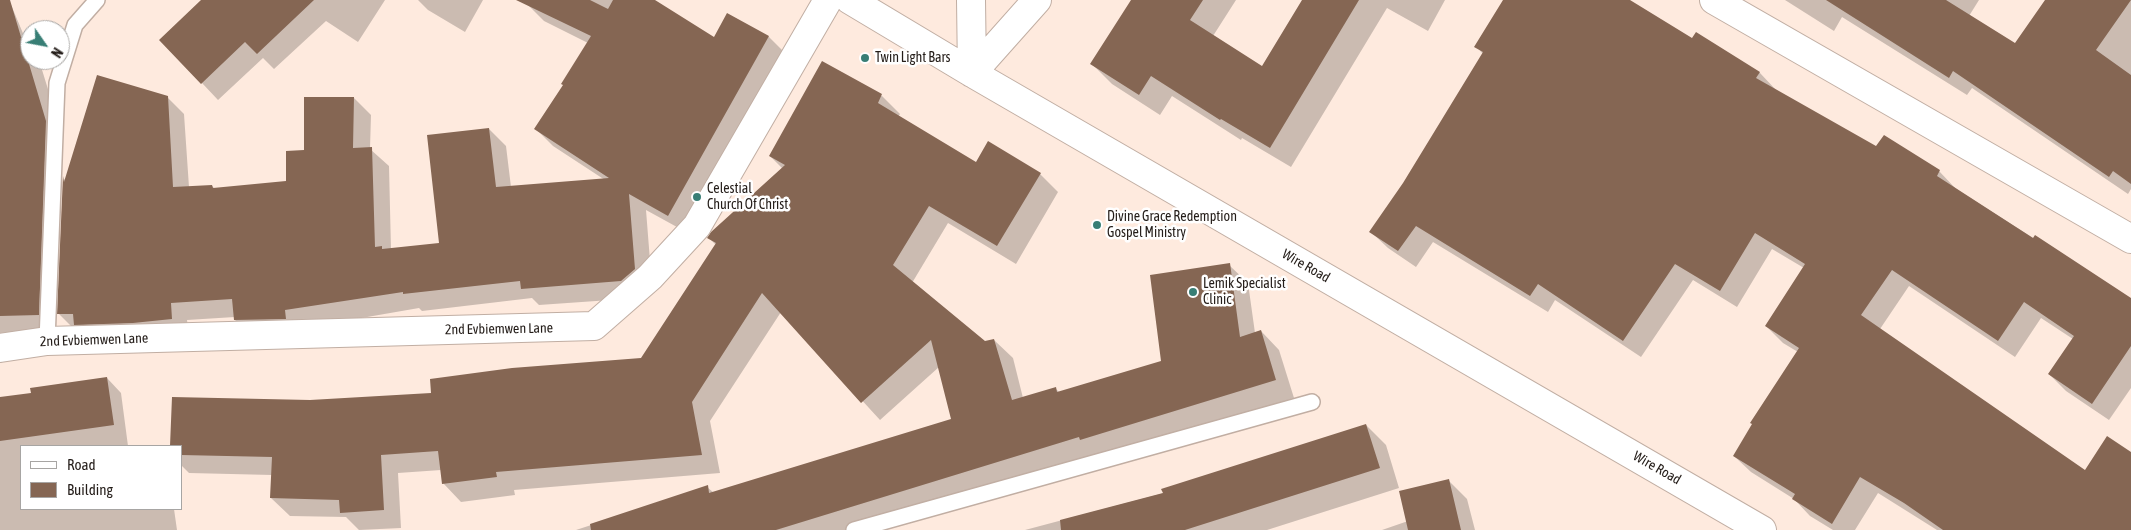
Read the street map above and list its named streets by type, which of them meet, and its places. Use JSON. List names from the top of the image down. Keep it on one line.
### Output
{"streets":{"street":["Wire Road","2nd Evbiemwen Lane"]},"places":["Twin Light Bars","Celestial Church Of Christ","Divine Grace Redemption Gospel Ministry","Lemik Specialist Clinic"],"legend":["Road","Building"],"north":"bottom right"}
